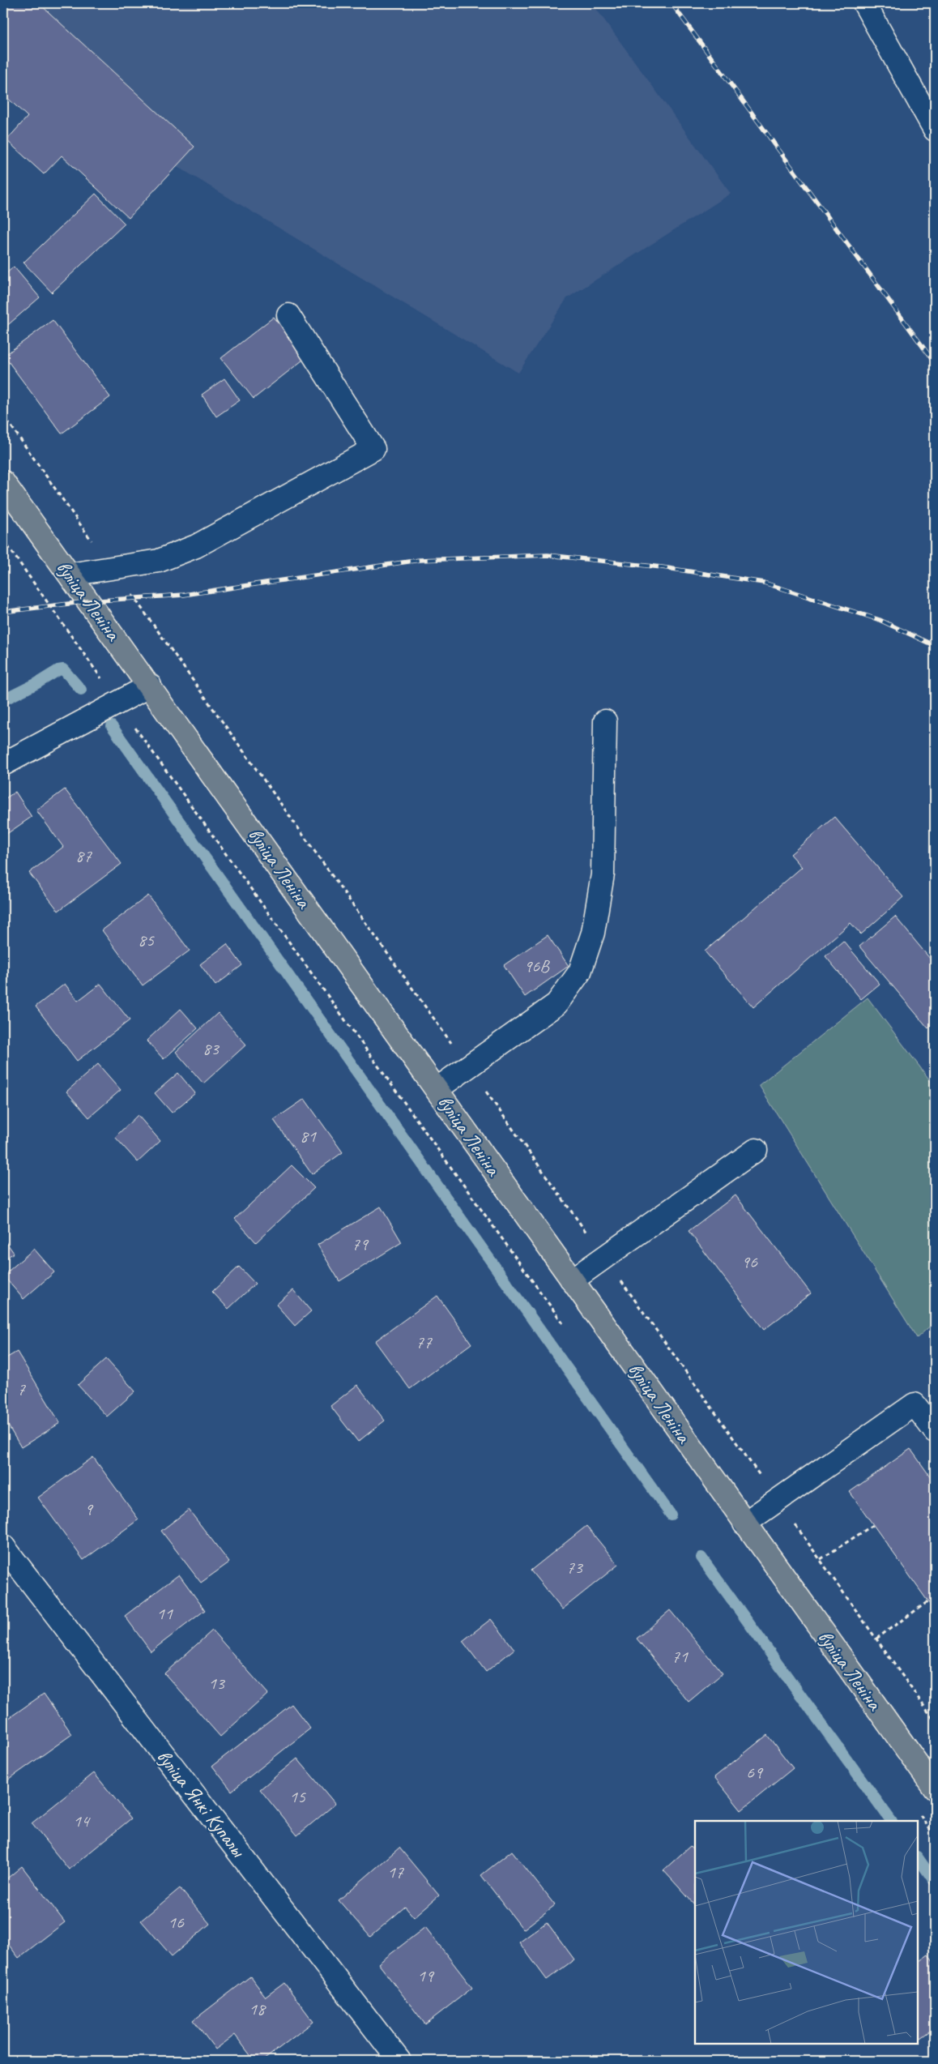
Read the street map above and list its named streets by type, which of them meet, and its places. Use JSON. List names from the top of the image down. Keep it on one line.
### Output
{"streets":{"main road":["вуліца Леніна"],"street":["вуліца Янкі Купалы"]},"house_numbers":["87","85","96В","83","81","79","96","77","7","9","73","11","71","13","69","15","14","17","16","19","18"]}
